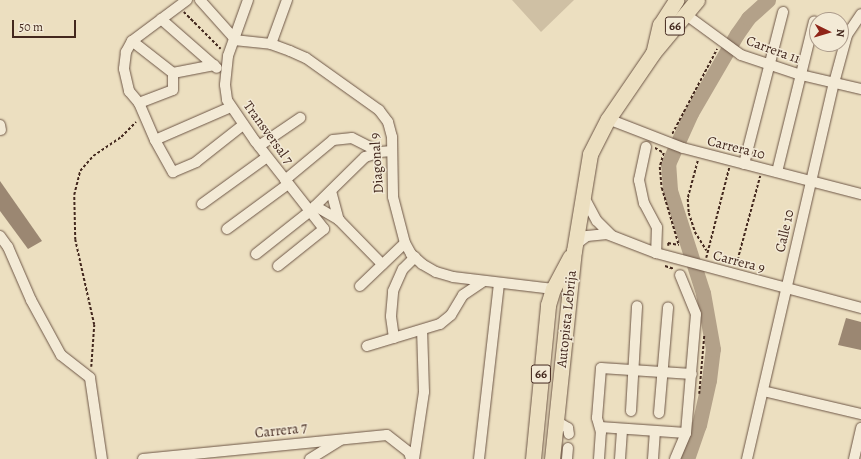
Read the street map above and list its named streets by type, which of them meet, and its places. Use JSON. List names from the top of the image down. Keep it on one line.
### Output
{"streets":{"highway":["66","Autopista Lebrija"],"street":["Carrera 11","Transversal 7","Carrera 10","Diagonal 9","Calle 10","Carrera 9","Carrera 7"]},"crossings":[["Carrera 11","Calle 10"],["Carrera 11","Autopista Lebrija"],["Transversal 7","Diagonal 9"],["Carrera 10","Calle 10"],["Carrera 10","Autopista Lebrija"],["Diagonal 9","Autopista Lebrija"],["Calle 10","Carrera 9"],["Carrera 9","Autopista Lebrija"]],"scale_bar":"50 m","north":"right"}
